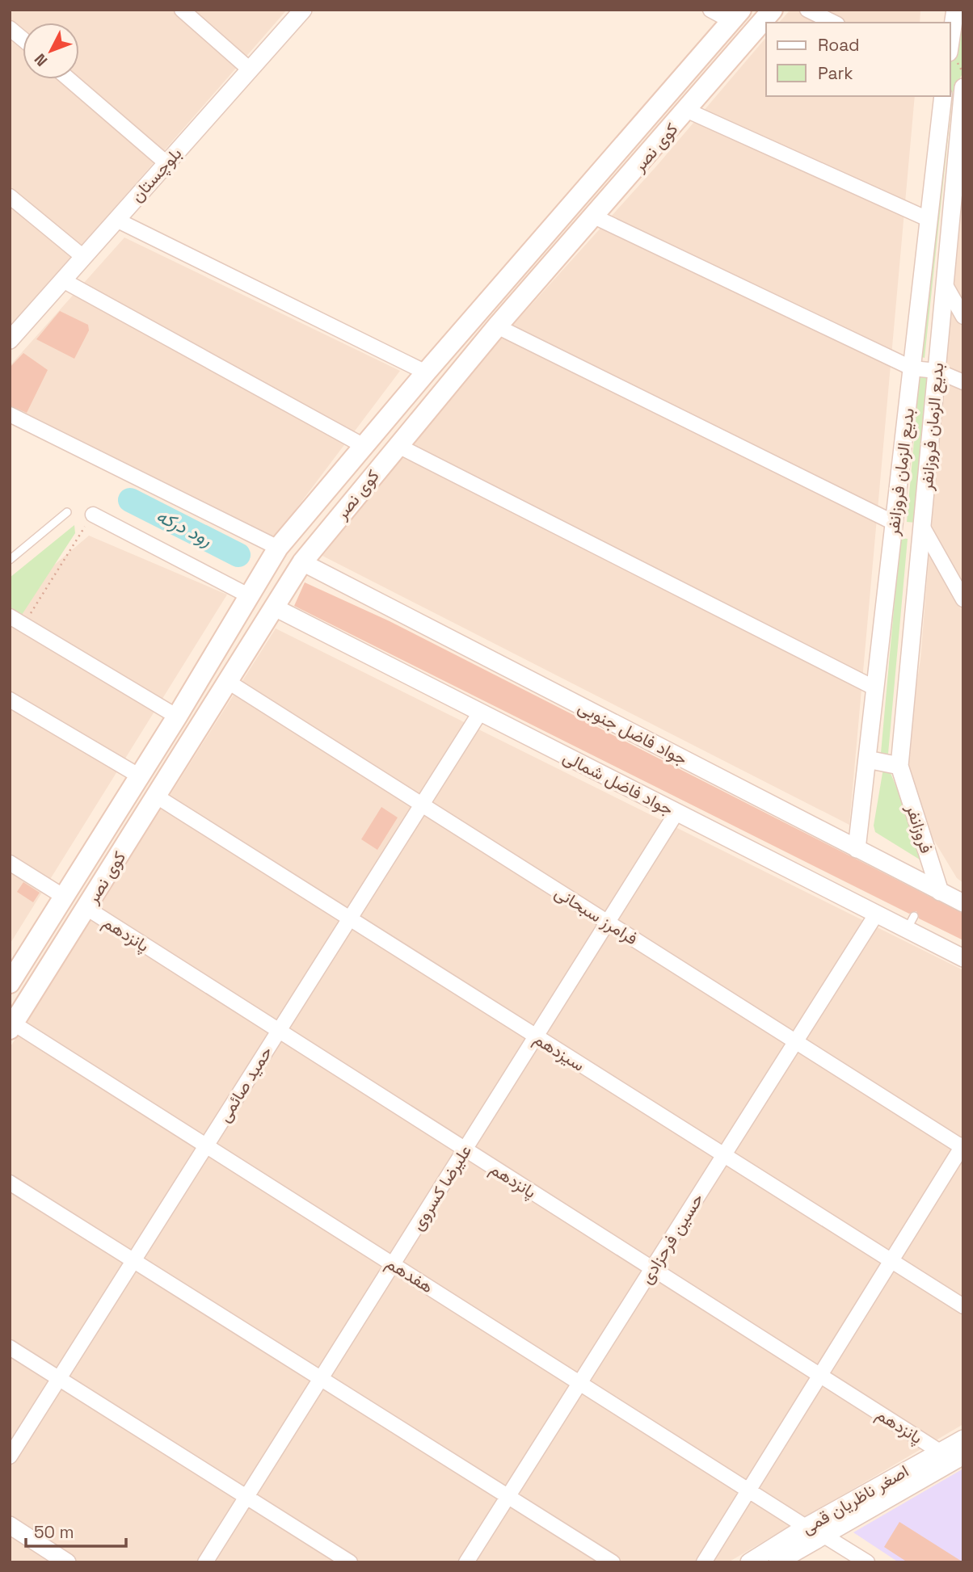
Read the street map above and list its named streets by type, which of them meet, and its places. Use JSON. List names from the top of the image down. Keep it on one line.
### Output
{"streets":{"main road":["کوی نصر"],"street":["بلوچستان","بدیع الزمان فروزانفر","بدیع‌ الزمان فروزانفر","جواد فاضل جنوبی","جواد فاضل شمالی","فروزانفر","فرامرز سبحانی","پانزدهم","سیزدهم","حمید صائمی","علیرضا کسروی","حسین فرحزادی","هفدهم","اصغر ناظریان قمی"]},"crossings":[["کوی نصر","جواد فاضل جنوبی"],["کوی نصر","جواد فاضل شمالی"],["کوی نصر","فرامرز سبحانی"],["کوی نصر","پانزدهم"],["کوی نصر","سیزدهم"],["کوی نصر","هفدهم"],["بدیع الزمان فروزانفر","فروزانفر"],["بدیع‌ الزمان فروزانفر","جواد فاضل جنوبی"],["جواد فاضل جنوبی","فروزانفر"],["جواد فاضل شمالی","حمید صائمی"],["جواد فاضل شمالی","علیرضا کسروی"],["جواد فاضل شمالی","حسین فرحزادی"],["فرامرز سبحانی","حمید صائمی"],["فرامرز سبحانی","علیرضا کسروی"],["فرامرز سبحانی","حسین فرحزادی"],["پانزدهم","حمید صائمی"],["پانزدهم","علیرضا کسروی"],["پانزدهم","حسین فرحزادی"],["پانزدهم","اصغر ناظریان قمی"],["سیزدهم","حمید صائمی"],["سیزدهم","علیرضا کسروی"],["سیزدهم","حسین فرحزادی"],["حمید صائمی","هفدهم"],["علیرضا کسروی","هفدهم"],["حسین فرحزادی","هفدهم"],["هفدهم","اصغر ناظریان قمی"]],"water":["رود درکه"],"legend":["Road","Park"],"scale_bar":"50 m","north":"bottom left"}
